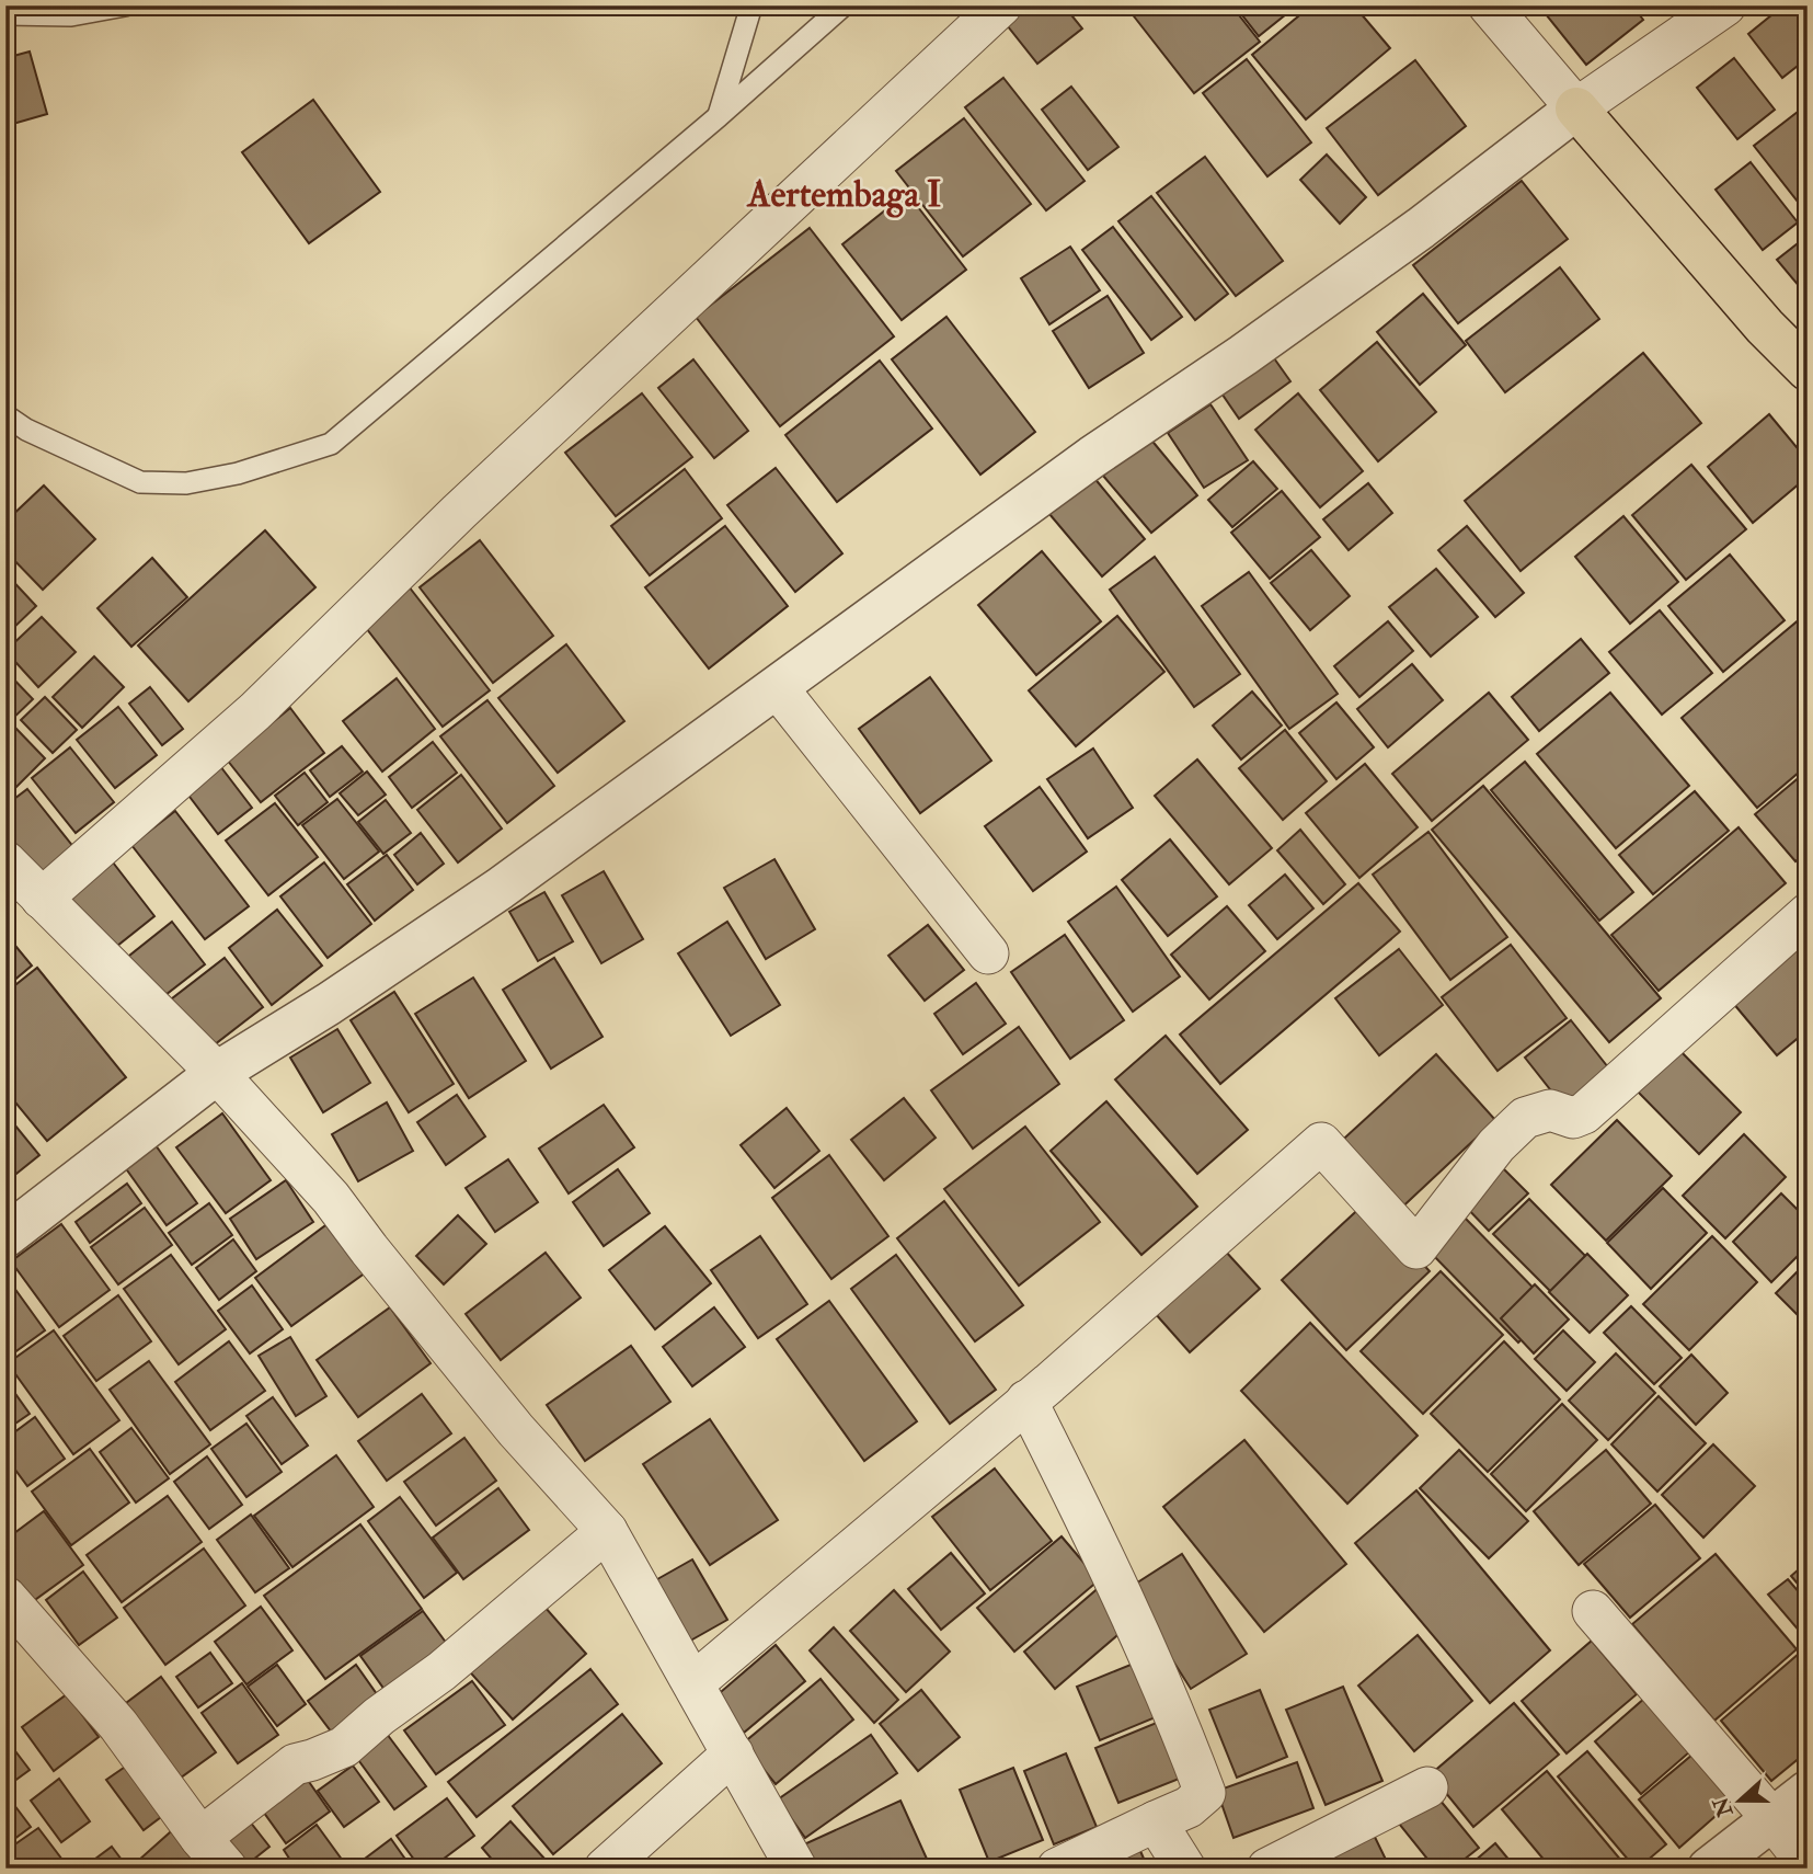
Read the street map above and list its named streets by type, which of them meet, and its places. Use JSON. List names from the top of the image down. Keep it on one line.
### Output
{"districts":["Aertembaga I"],"north":"left"}
